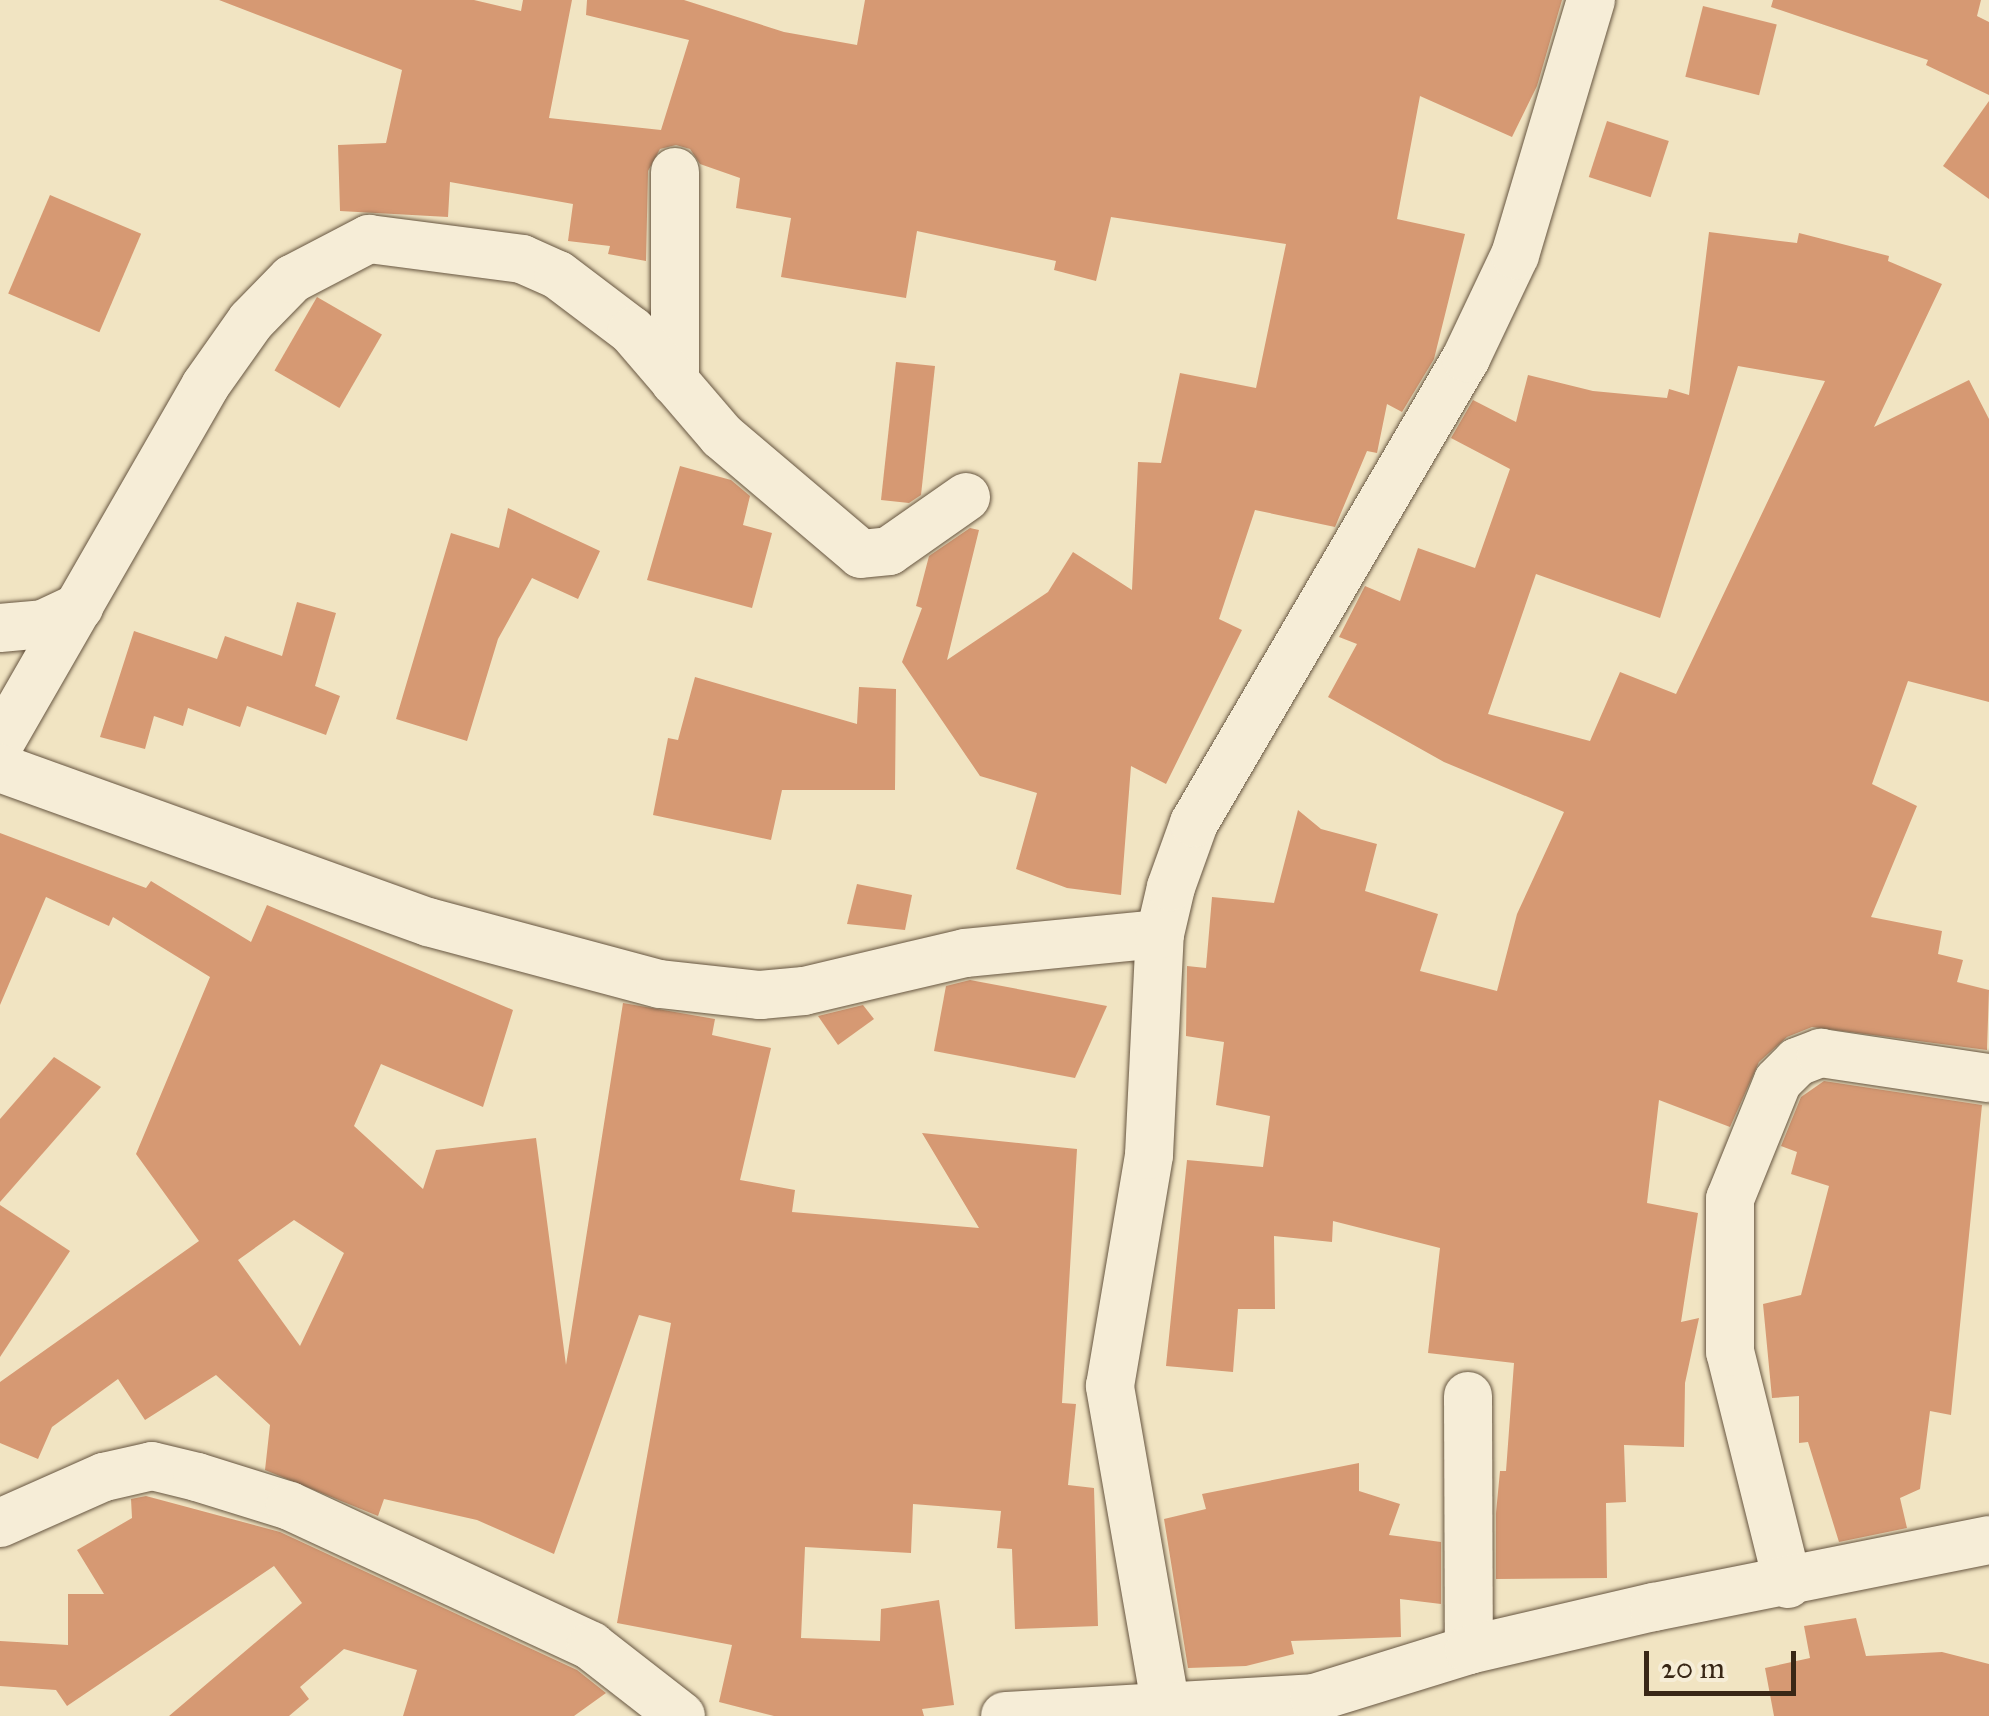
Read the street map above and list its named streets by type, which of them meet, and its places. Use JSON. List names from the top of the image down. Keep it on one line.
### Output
{"scale_bar":"20 m"}
